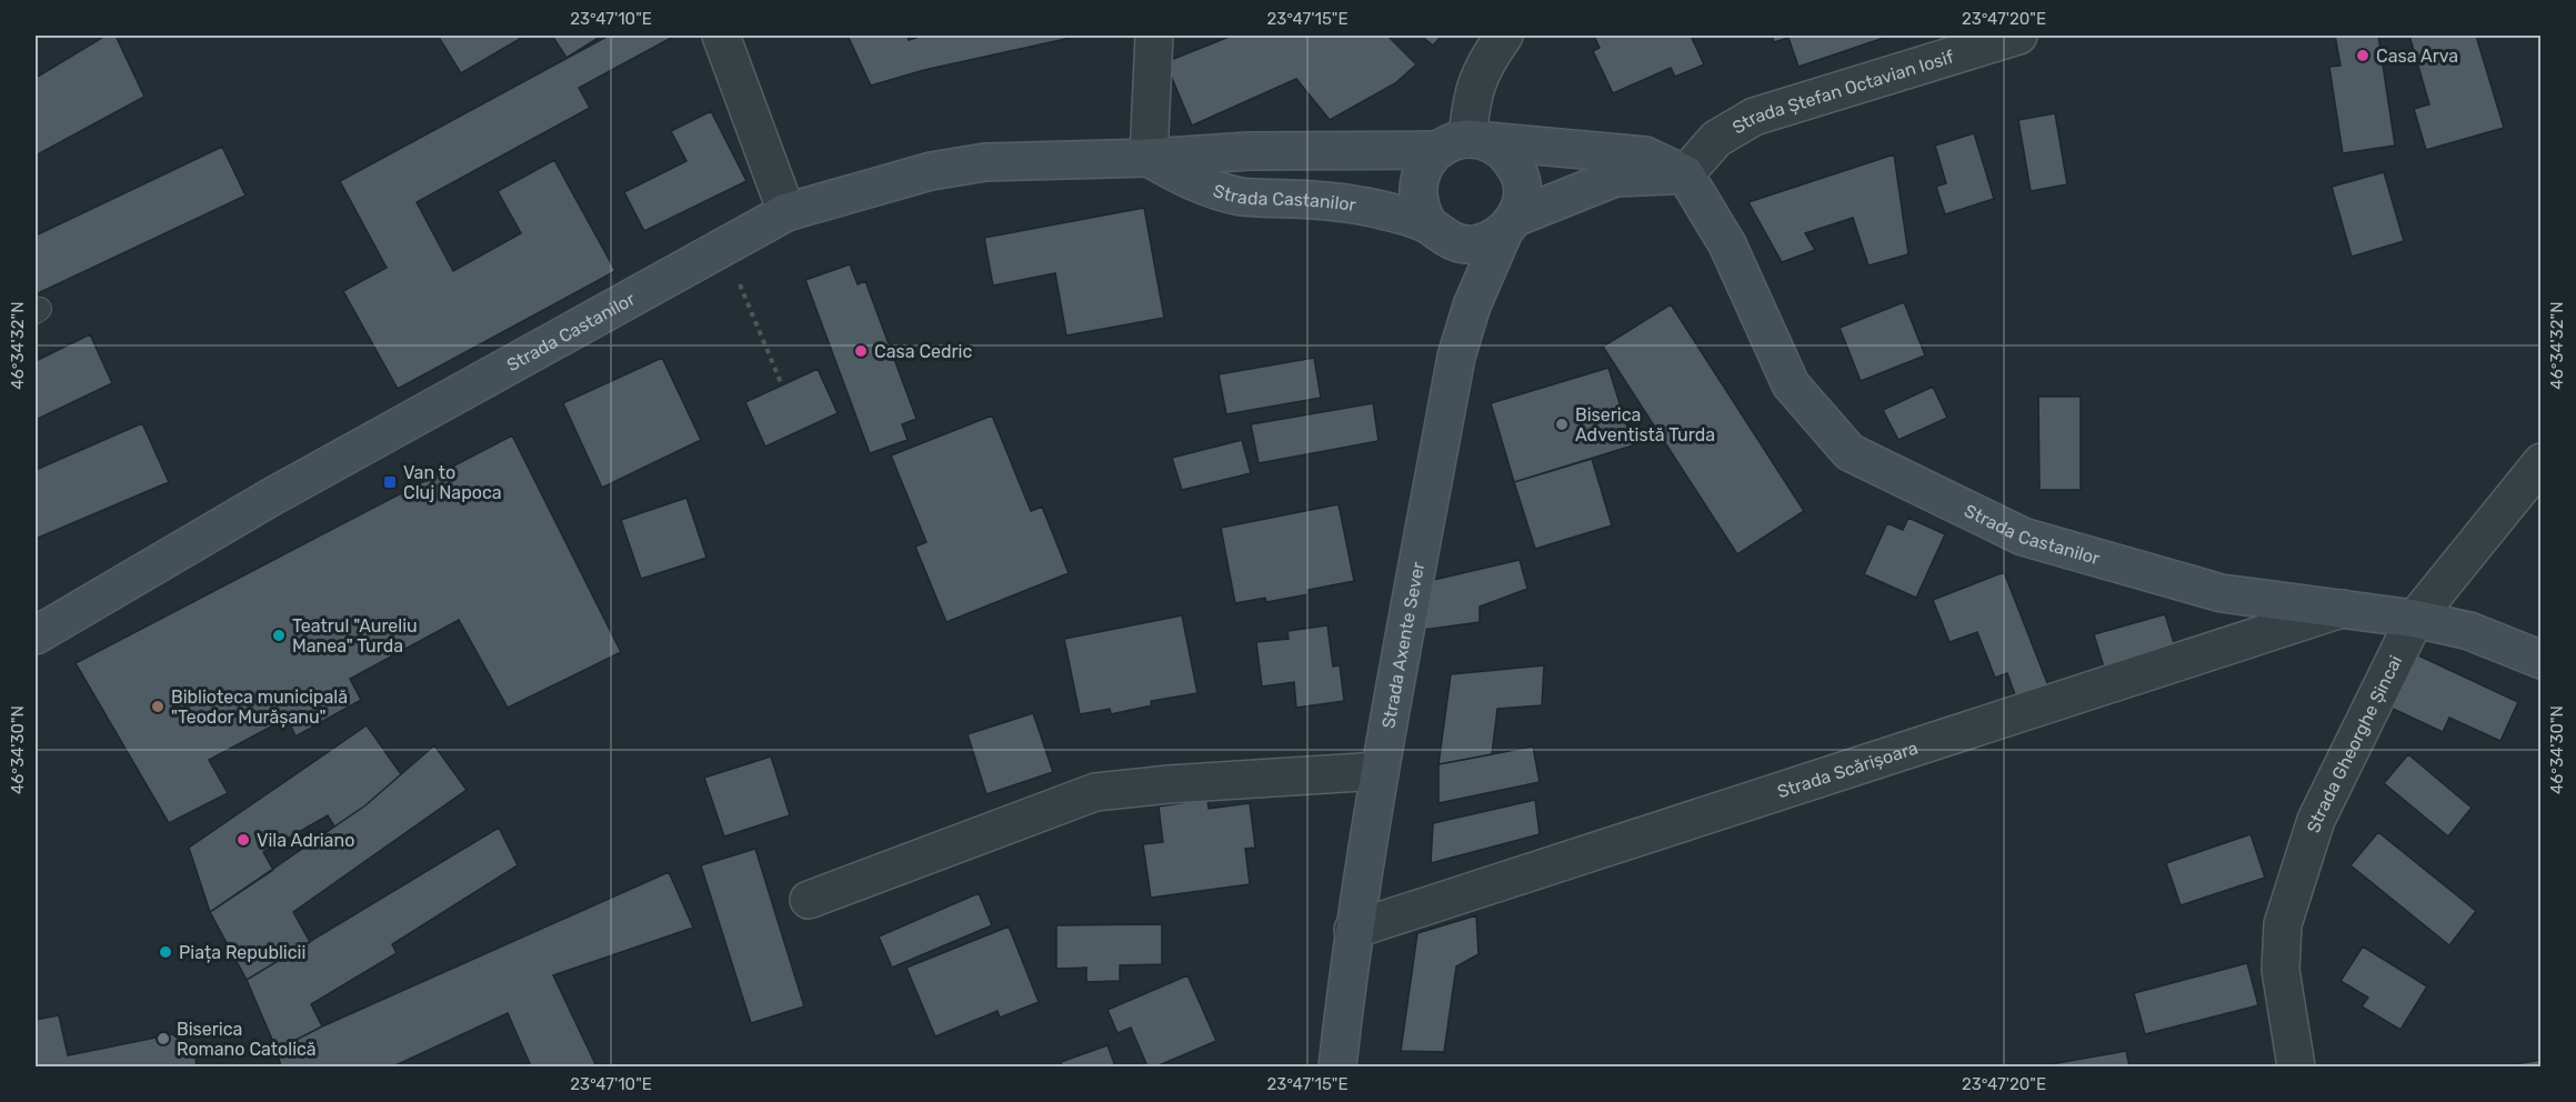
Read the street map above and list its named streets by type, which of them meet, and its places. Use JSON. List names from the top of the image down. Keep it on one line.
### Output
{"streets":{"main road":["Strada Castanilor","Strada Axente Sever"],"street":["Strada Ștefan Octavian Iosif","Strada Gheorghe Șincai","Strada Scărișoara"]},"crossings":[["Strada Ștefan Octavian Iosif","Strada Castanilor"],["Strada Castanilor","Strada Axente Sever"],["Strada Castanilor","Strada Gheorghe Șincai"],["Strada Castanilor","Strada Scărișoara"],["Strada Axente Sever","Strada Scărișoara"]],"places":{"other":["Casa Arva","Casa Cedric","Biserica Adventistă Turda","Teatrul \"Aureliu Manea\" Turda","Biblioteca municipală \"Teodor Murășanu\"","Vila Adriano","Piața Republicii","Biserica Romano Catolică"],"transit":["Van to Cluj Napoca"]},"coordinates":["23°47'10\"E","23°47'15\"E","23°47'20\"E","46°34'32\"N","46°34'30\"N"]}
